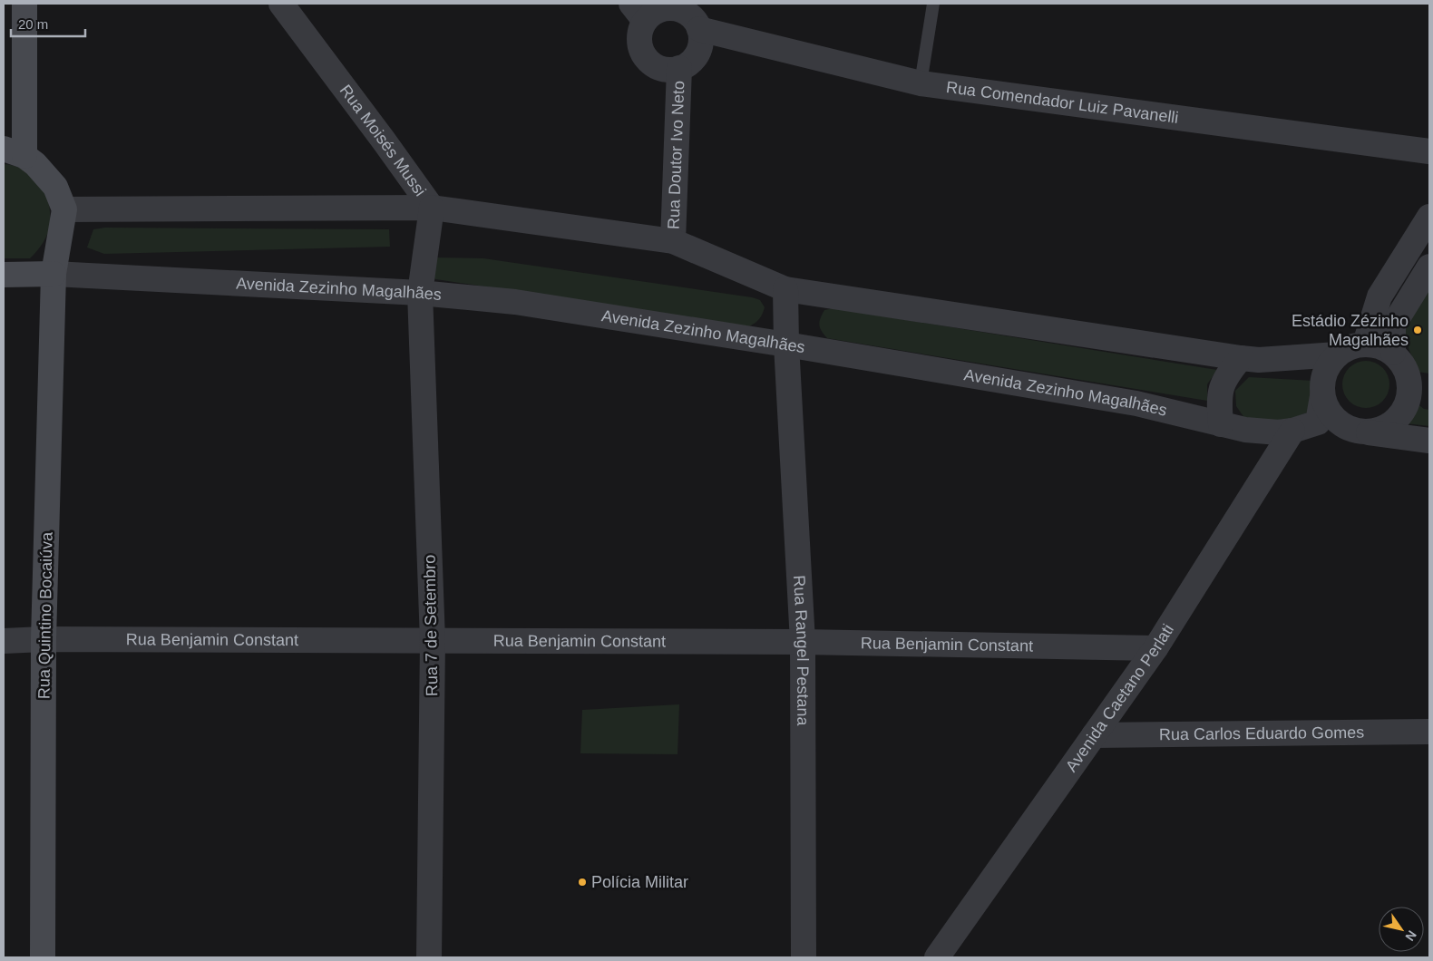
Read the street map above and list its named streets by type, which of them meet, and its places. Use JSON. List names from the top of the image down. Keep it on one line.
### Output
{"streets":{"main road":["Avenida Zezinho Magalhães","Rua Quintino Bocaiúva"],"street":["Rua Comendador Luiz Pavanelli","Rua Moisés Mussi","Rua Doutor Ivo Neto","Rua 7 de Setembro","Rua Benjamin Constant","Rua Rangel Pestana","Avenida Caetano Perlati","Rua Carlos Eduardo Gomes"]},"crossings":[["Rua Comendador Luiz Pavanelli","Rua Doutor Ivo Neto"],["Rua Moisés Mussi","Avenida Zezinho Magalhães"],["Rua Moisés Mussi","Rua 7 de Setembro"],["Avenida Zezinho Magalhães","Rua Quintino Bocaiúva"],["Avenida Zezinho Magalhães","Rua 7 de Setembro"],["Avenida Zezinho Magalhães","Rua Rangel Pestana"],["Avenida Zezinho Magalhães","Avenida Caetano Perlati"],["Rua Quintino Bocaiúva","Rua Benjamin Constant"],["Rua 7 de Setembro","Rua Benjamin Constant"],["Rua Benjamin Constant","Rua Rangel Pestana"],["Rua Benjamin Constant","Avenida Caetano Perlati"],["Avenida Caetano Perlati","Rua Carlos Eduardo Gomes"]],"places":["Estádio Zézinho Magalhães","Polícia Militar"],"scale_bar":"20 m","north":"bottom right"}
